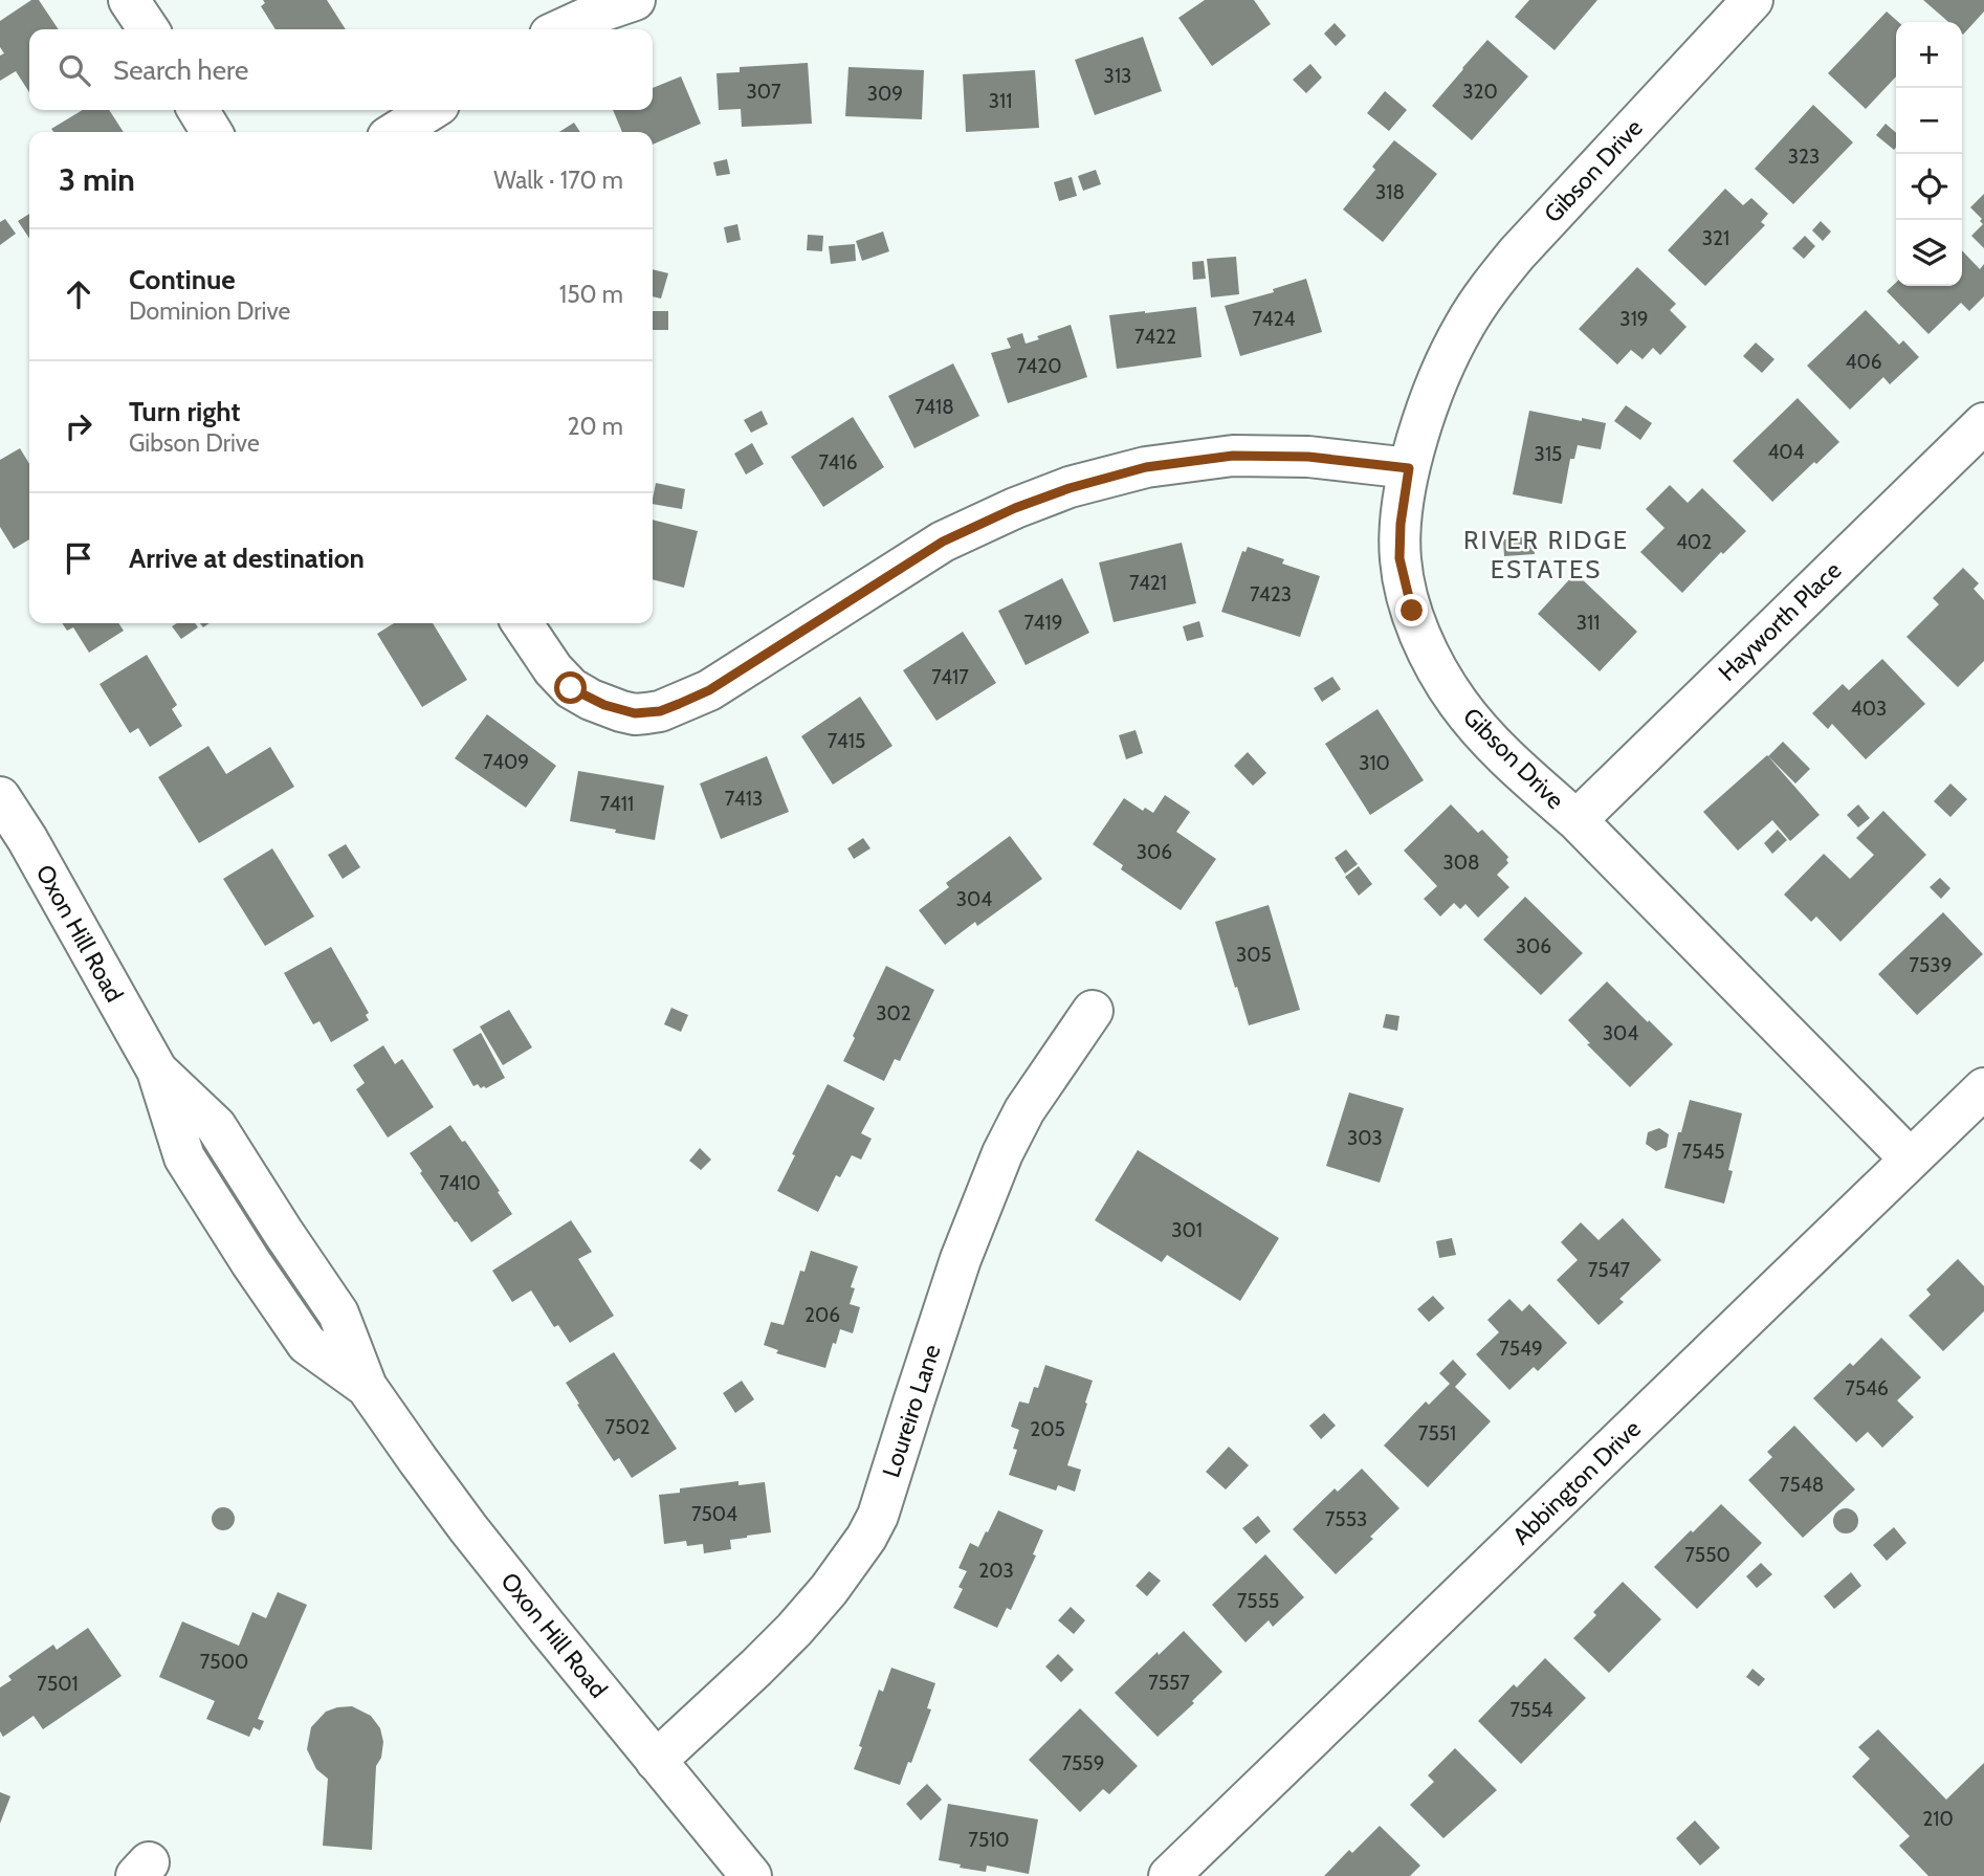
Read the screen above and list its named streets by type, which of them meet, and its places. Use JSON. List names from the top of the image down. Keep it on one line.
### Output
{"streets":{"street":["Gibson Drive","Hayworth Place","Oxon Hill Road","Loureiro Lane","Abbington Drive"]},"crossings":[["Gibson Drive","Hayworth Place"],["Gibson Drive","Abbington Drive"],["Oxon Hill Road","Loureiro Lane"]],"districts":["RIVER RIDGE ESTATES"],"house_numbers":["313","307","320","309","311","323","318","321","7424","319","7422","406","7420","7418","404","315","7416","402","7421","7423","7419","311","7417","403","7415","7409","310","7413","7411","306","308","304","306","305","7539","302","304","303","7545","7410","301","7547","206","7549","7546","7502","205","7551","7548","7504","7553","7550","203","7555","7500","7557","7501","7554","7559","210","7510"],"page":{"map_buttons":["+","−"],"search":"Search here","heading":["3 min","Walk · 170 m"],"list":[["Continue","Dominion Drive","150 m"],["Turn right","Gibson Drive","20 m"],"Arrive at destination"]}}
